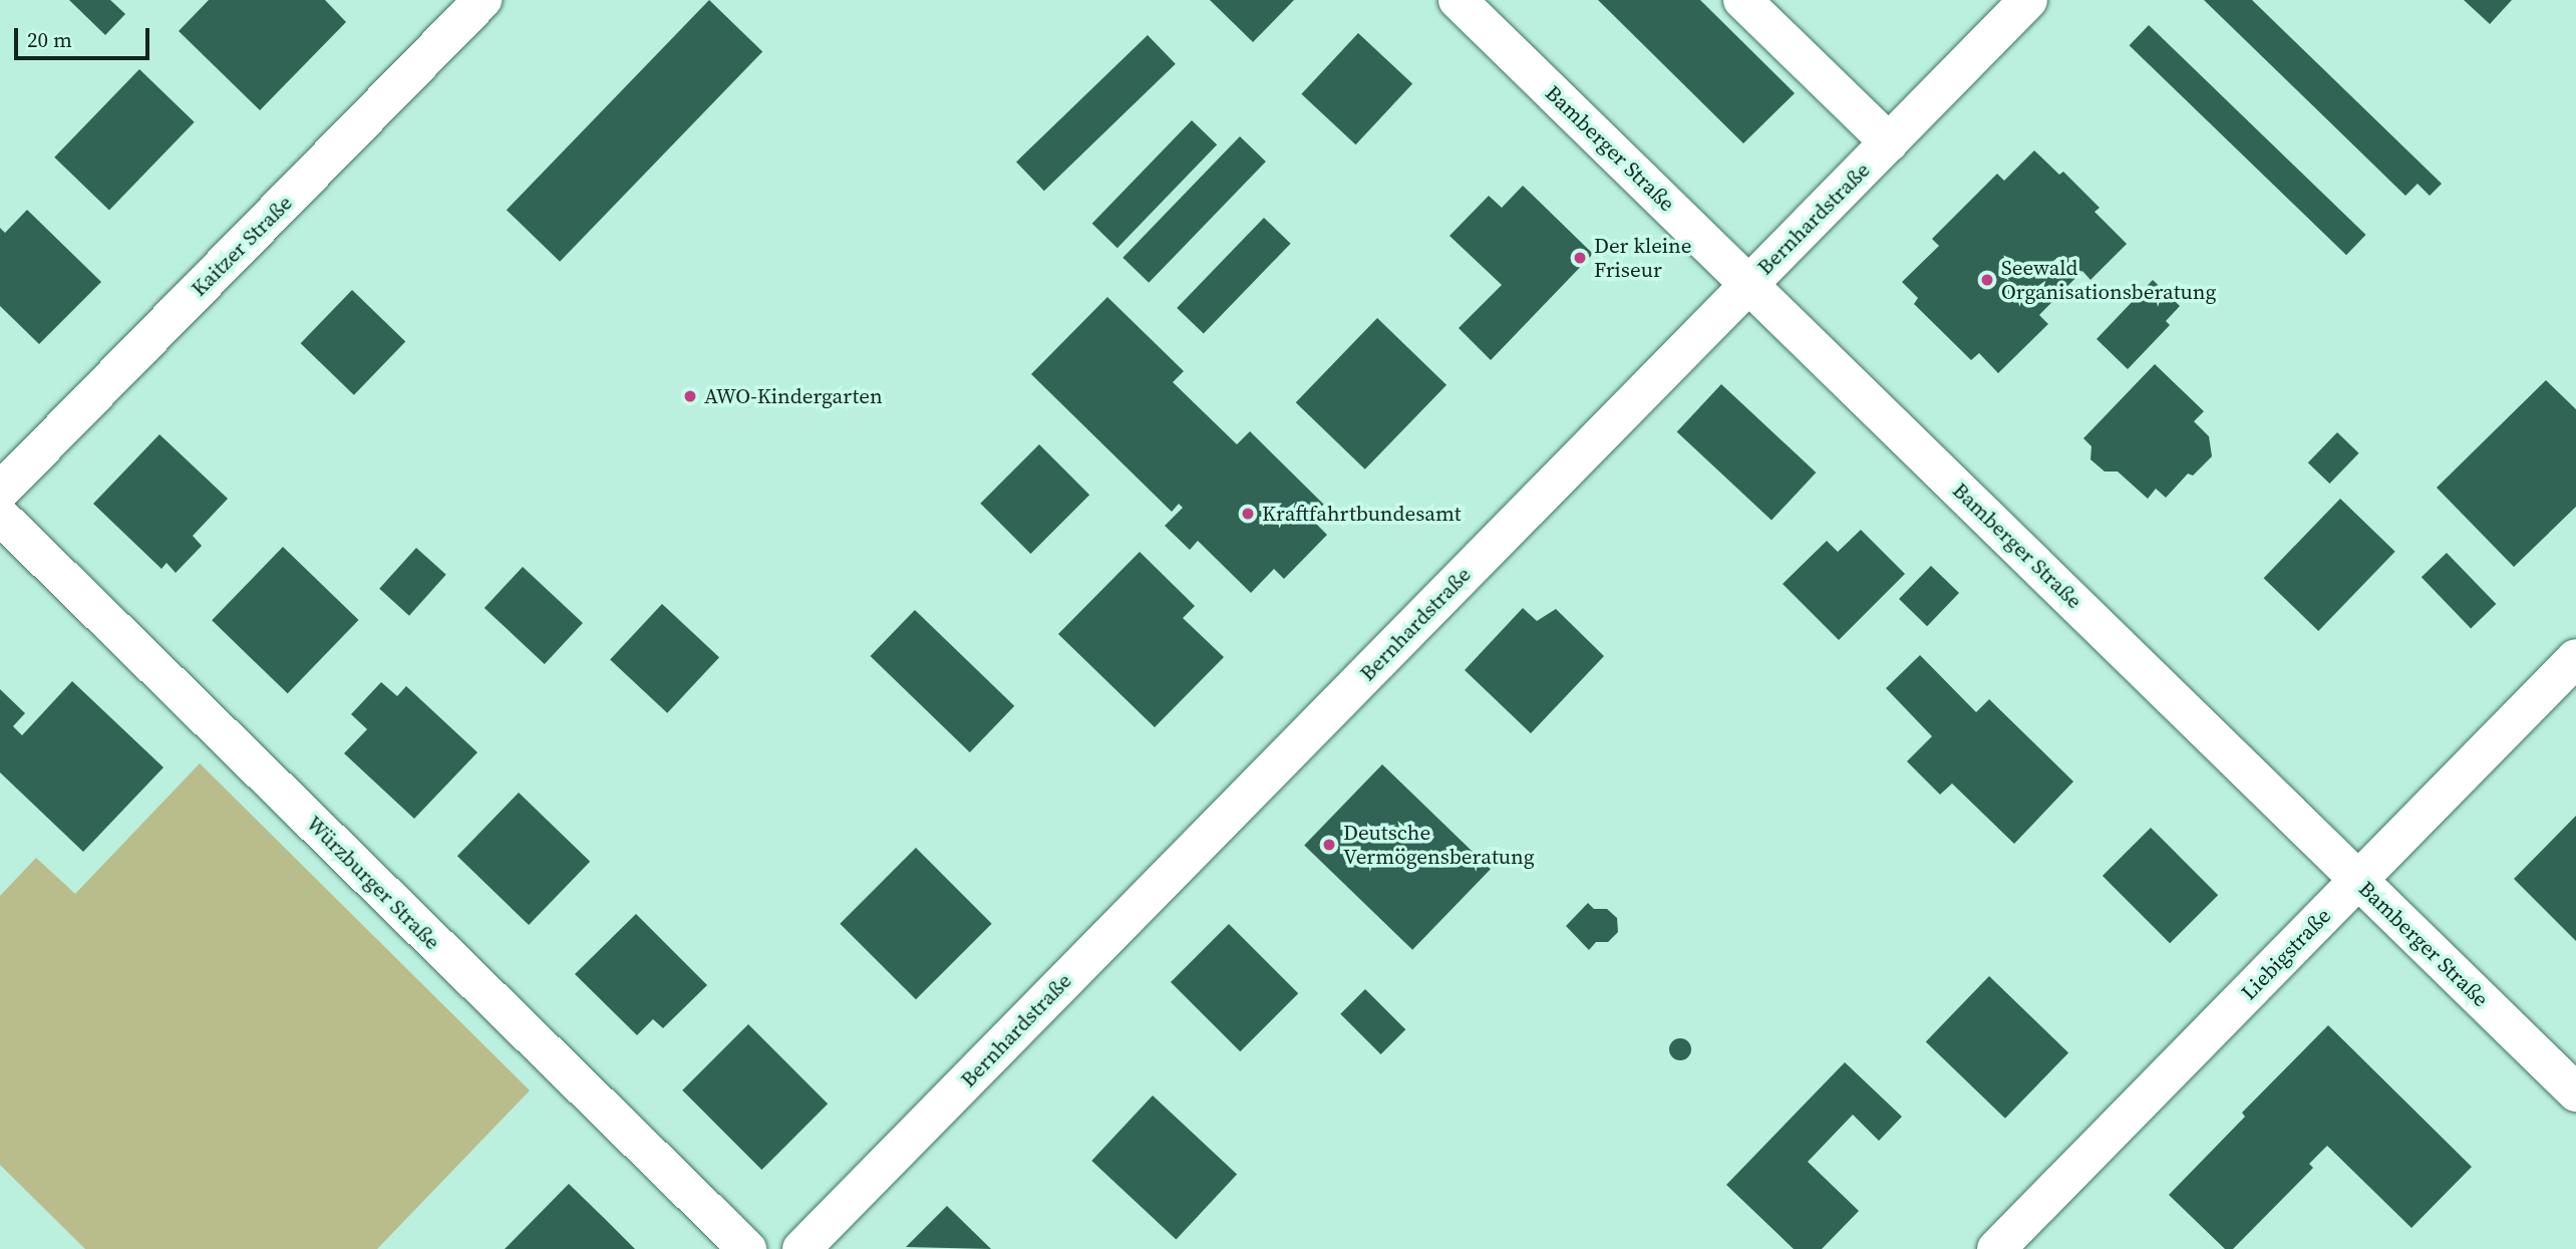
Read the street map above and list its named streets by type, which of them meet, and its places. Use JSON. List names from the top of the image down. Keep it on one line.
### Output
{"streets":{"street":["Bamberger Straße","Bernhardstraße","Kaitzer Straße","Würzburger Straße","Liebigstraße"]},"crossings":[["Bamberger Straße","Bernhardstraße"],["Bamberger Straße","Liebigstraße"]],"places":["Der kleine Friseur","Seewald Organisationsberatung","AWO-Kindergarten","Kraftfahrtbundesamt","Deutsche Vermögensberatung"],"scale_bar":"20 m"}
